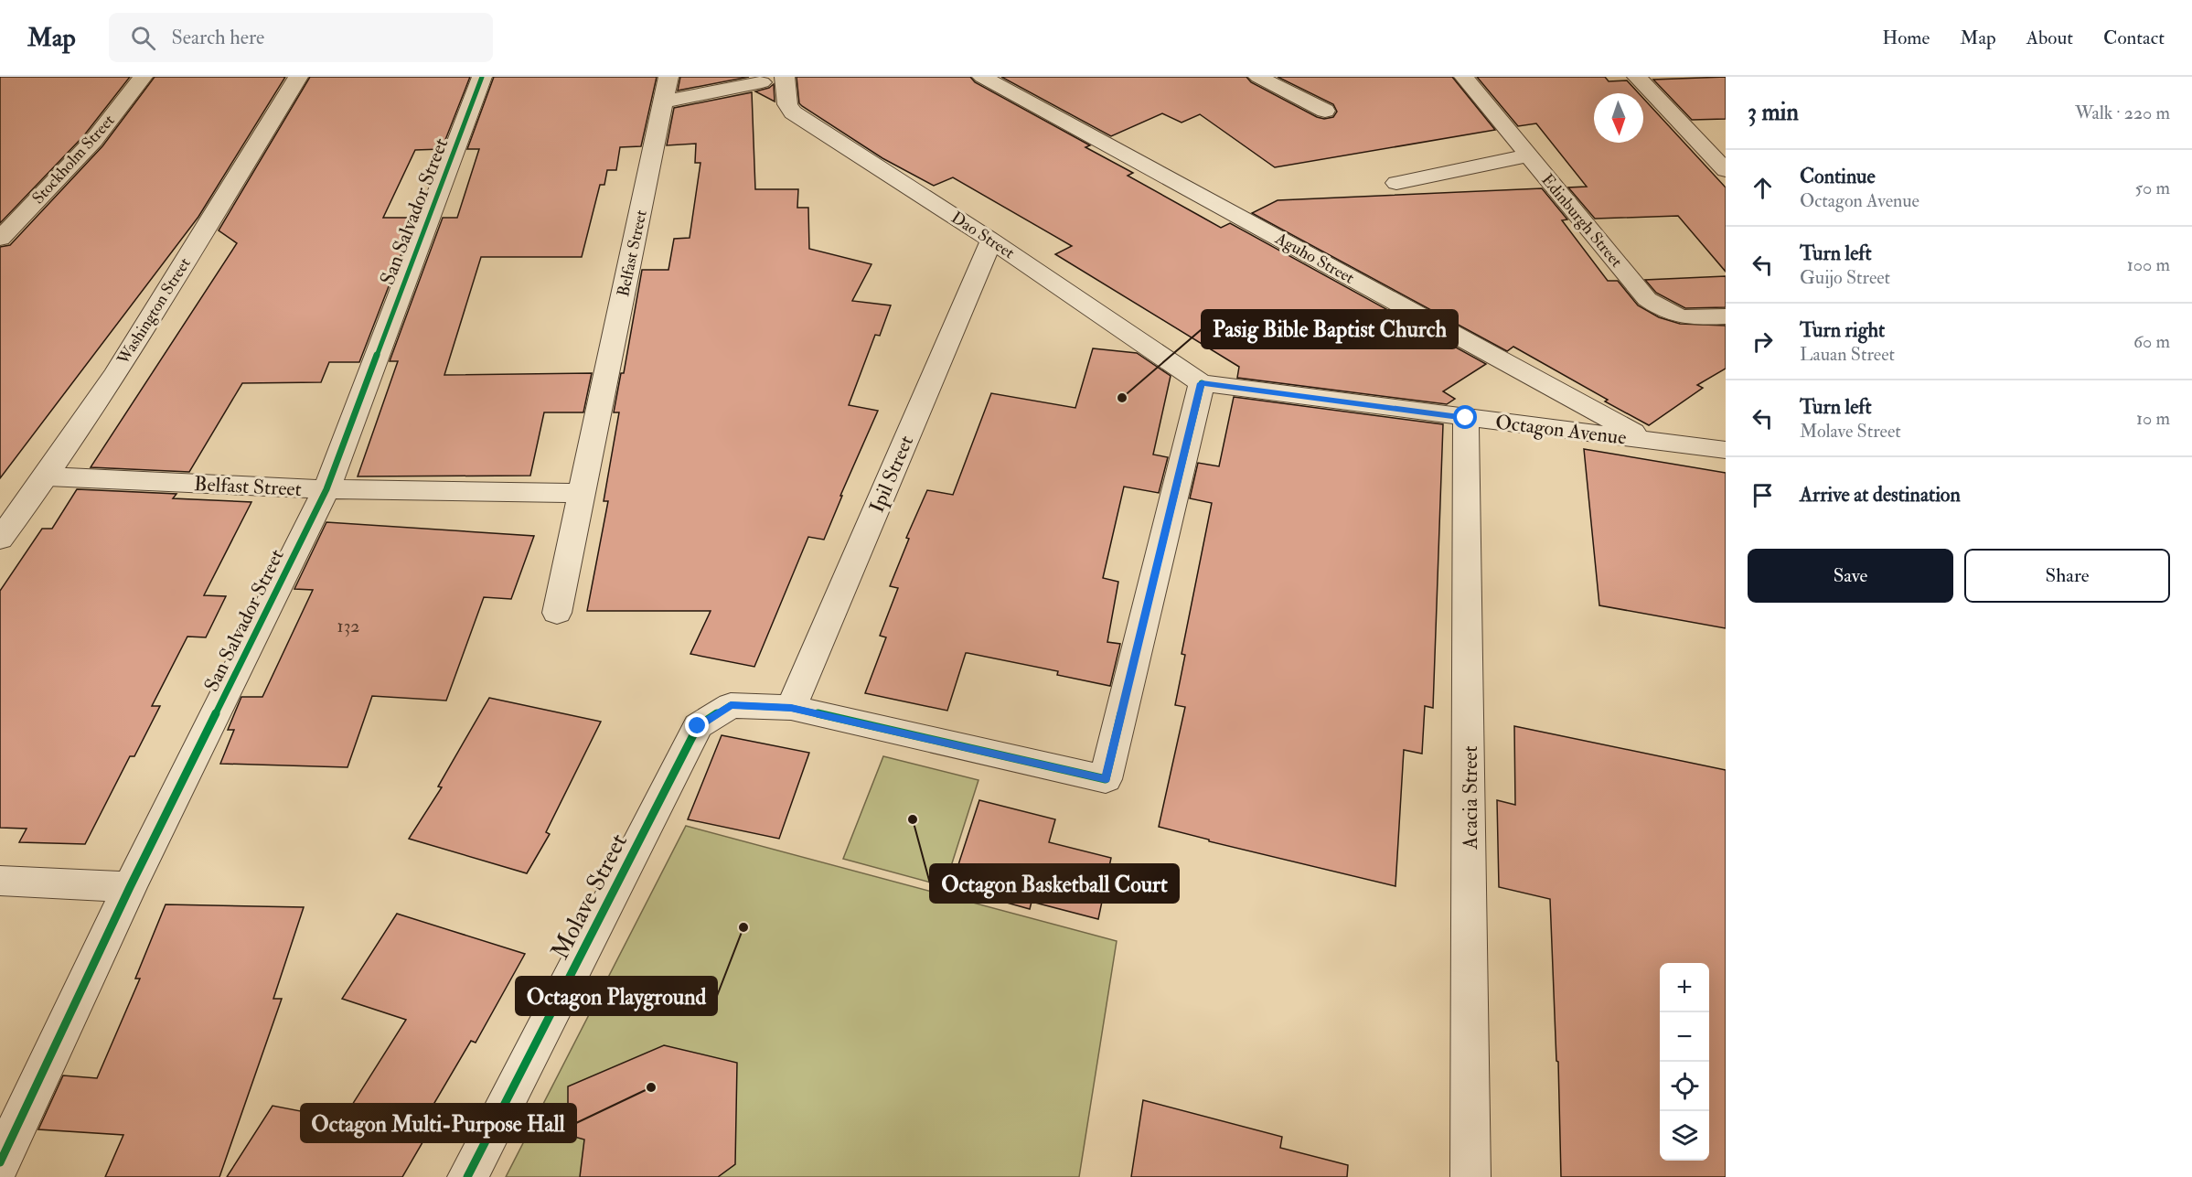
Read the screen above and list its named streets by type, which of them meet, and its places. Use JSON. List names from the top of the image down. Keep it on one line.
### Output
{"streets":{"street":["Stockholm Street","San Salvador Street","Edinburgh Street","Dao Street","Belfast Street","Aguho Street","Washington Street","Octagon Avenue","Ipil Street","Acacia Street","Molave Street"]},"crossings":[["San Salvador Street","Belfast Street"],["Dao Street","Octagon Avenue"],["Dao Street","Ipil Street"],["Belfast Street","Washington Street"],["Aguho Street","Octagon Avenue"],["Octagon Avenue","Acacia Street"],["Ipil Street","Molave Street"]],"places":["Pasig Bible Baptist Church","Octagon Basketball Court","Octagon Playground","Octagon Multi-Purpose Hall"],"house_numbers":["132"],"north":"bottom","page":{"header":"Map","search":"Search here","nav":["Home","Map","About","Contact"],"heading":["3 min","Walk · 220 m"],"list":[["Continue","Octagon Avenue","50 m"],["Turn left","Guijo Street","100 m"],["Turn right","Lauan Street","60 m"],["Turn left","Molave Street","10 m"],"Arrive at destination"],"buttons":["Save","Share"],"map_buttons":["+","−"]}}
